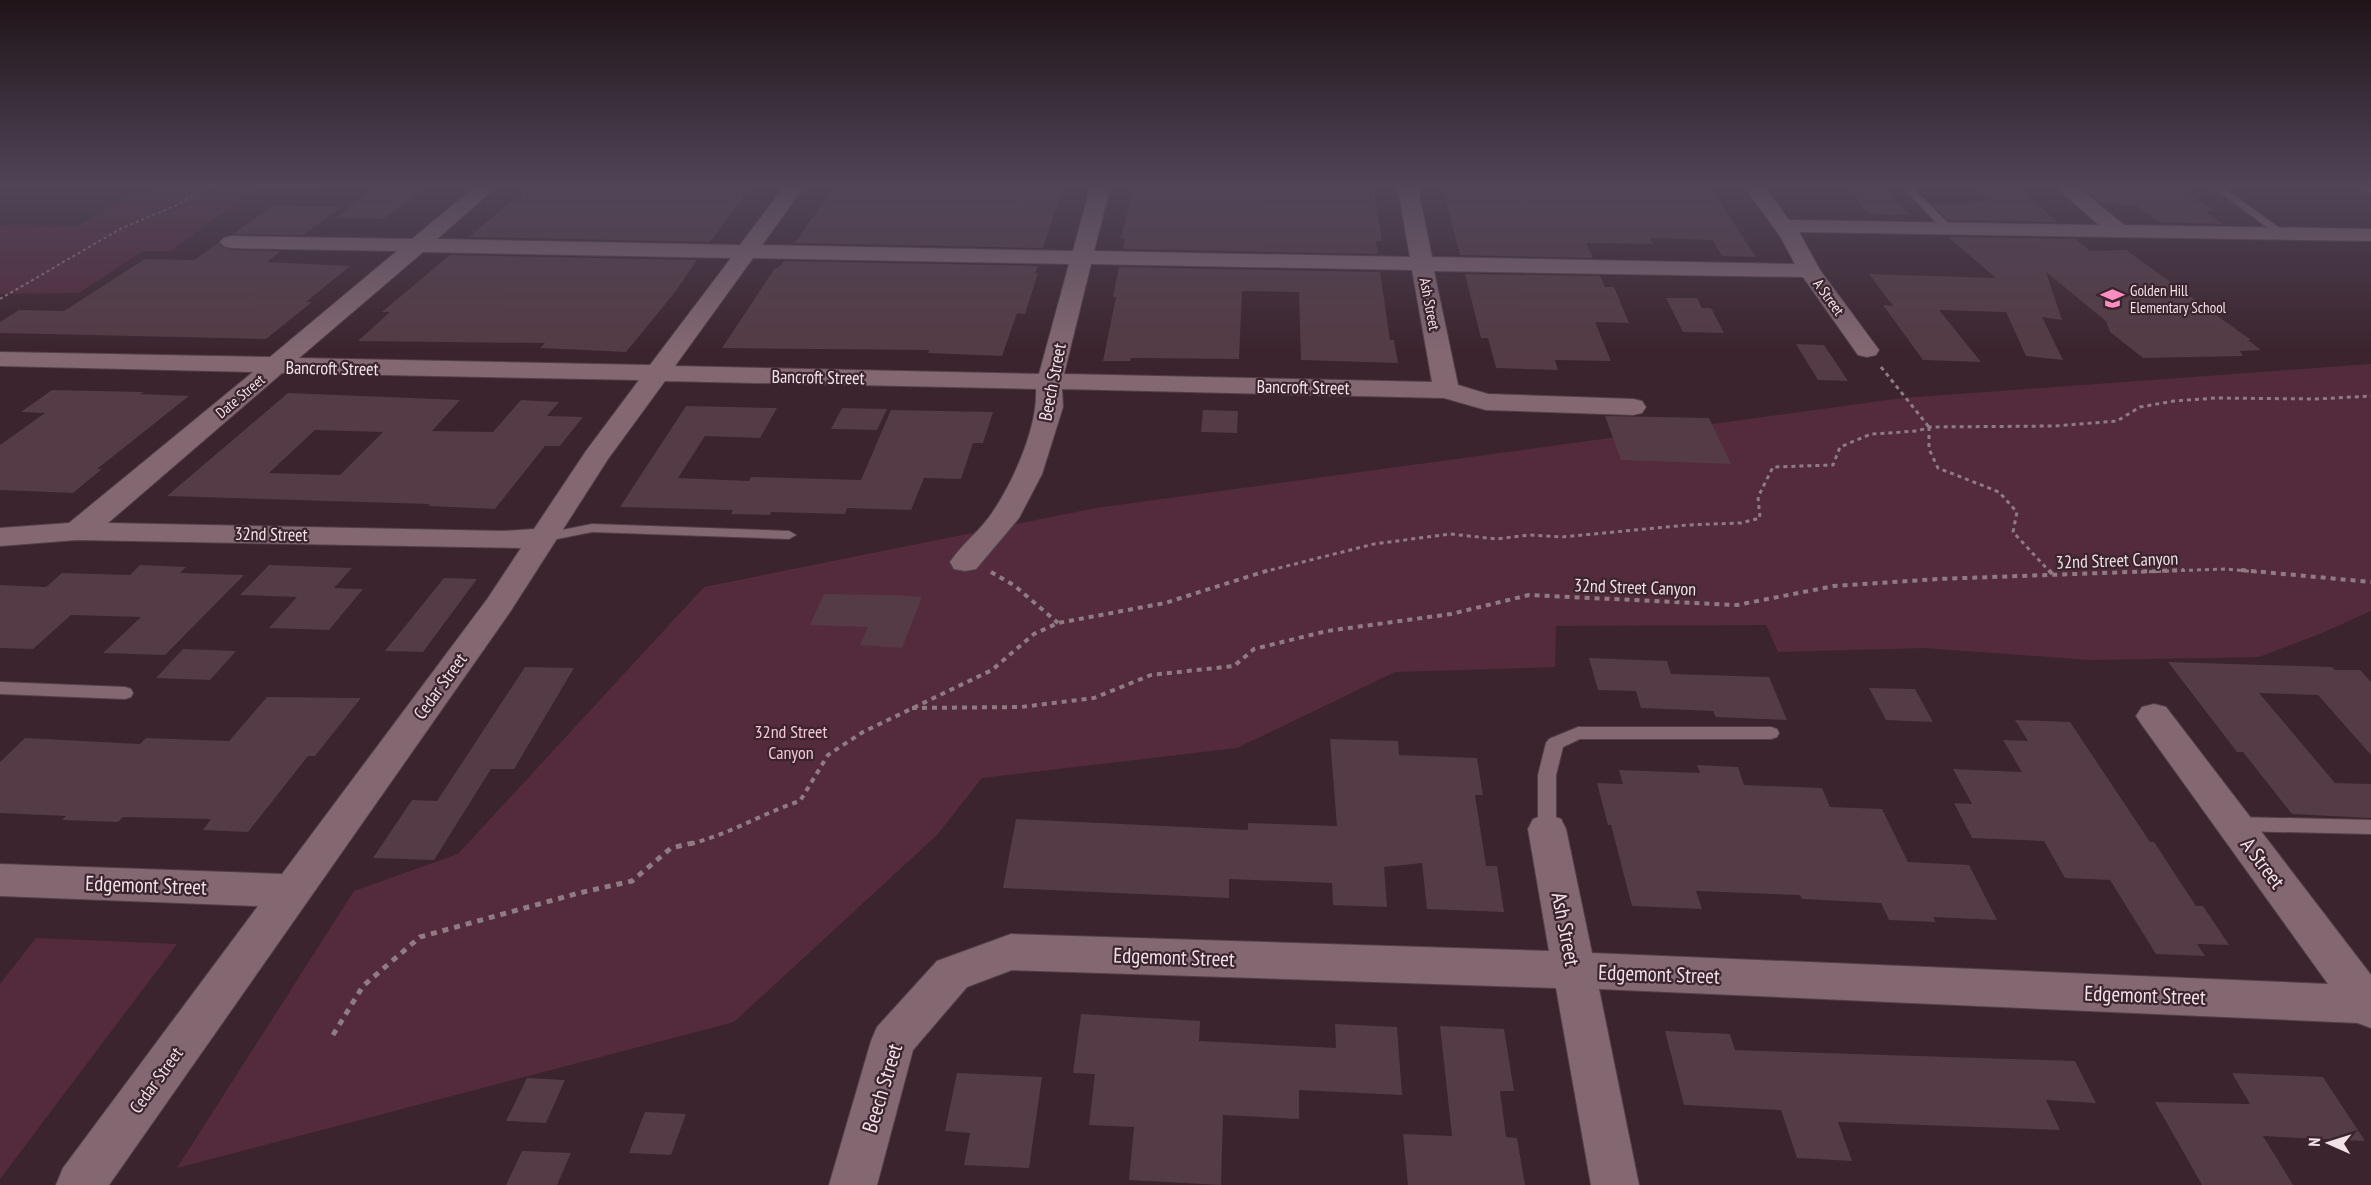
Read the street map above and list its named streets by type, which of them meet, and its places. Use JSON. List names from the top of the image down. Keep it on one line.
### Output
{"streets":{"street":["A Street","Ash Street","Bancroft Street","Beech Street","Date Street","32nd Street","Cedar Street","Edgemont Street"],"path":["32nd Street Canyon"]},"crossings":[["A Street","Edgemont Street"],["Ash Street","Bancroft Street"],["Ash Street","Edgemont Street"],["Bancroft Street","Beech Street"],["Bancroft Street","Date Street"],["Bancroft Street","Cedar Street"],["Beech Street","Edgemont Street"],["Date Street","32nd Street"],["32nd Street","Cedar Street"],["Cedar Street","Edgemont Street"]],"parks":["32nd Street Canyon"],"places":{"school or university":["Golden Hill Elementary School"]},"north":"left"}
